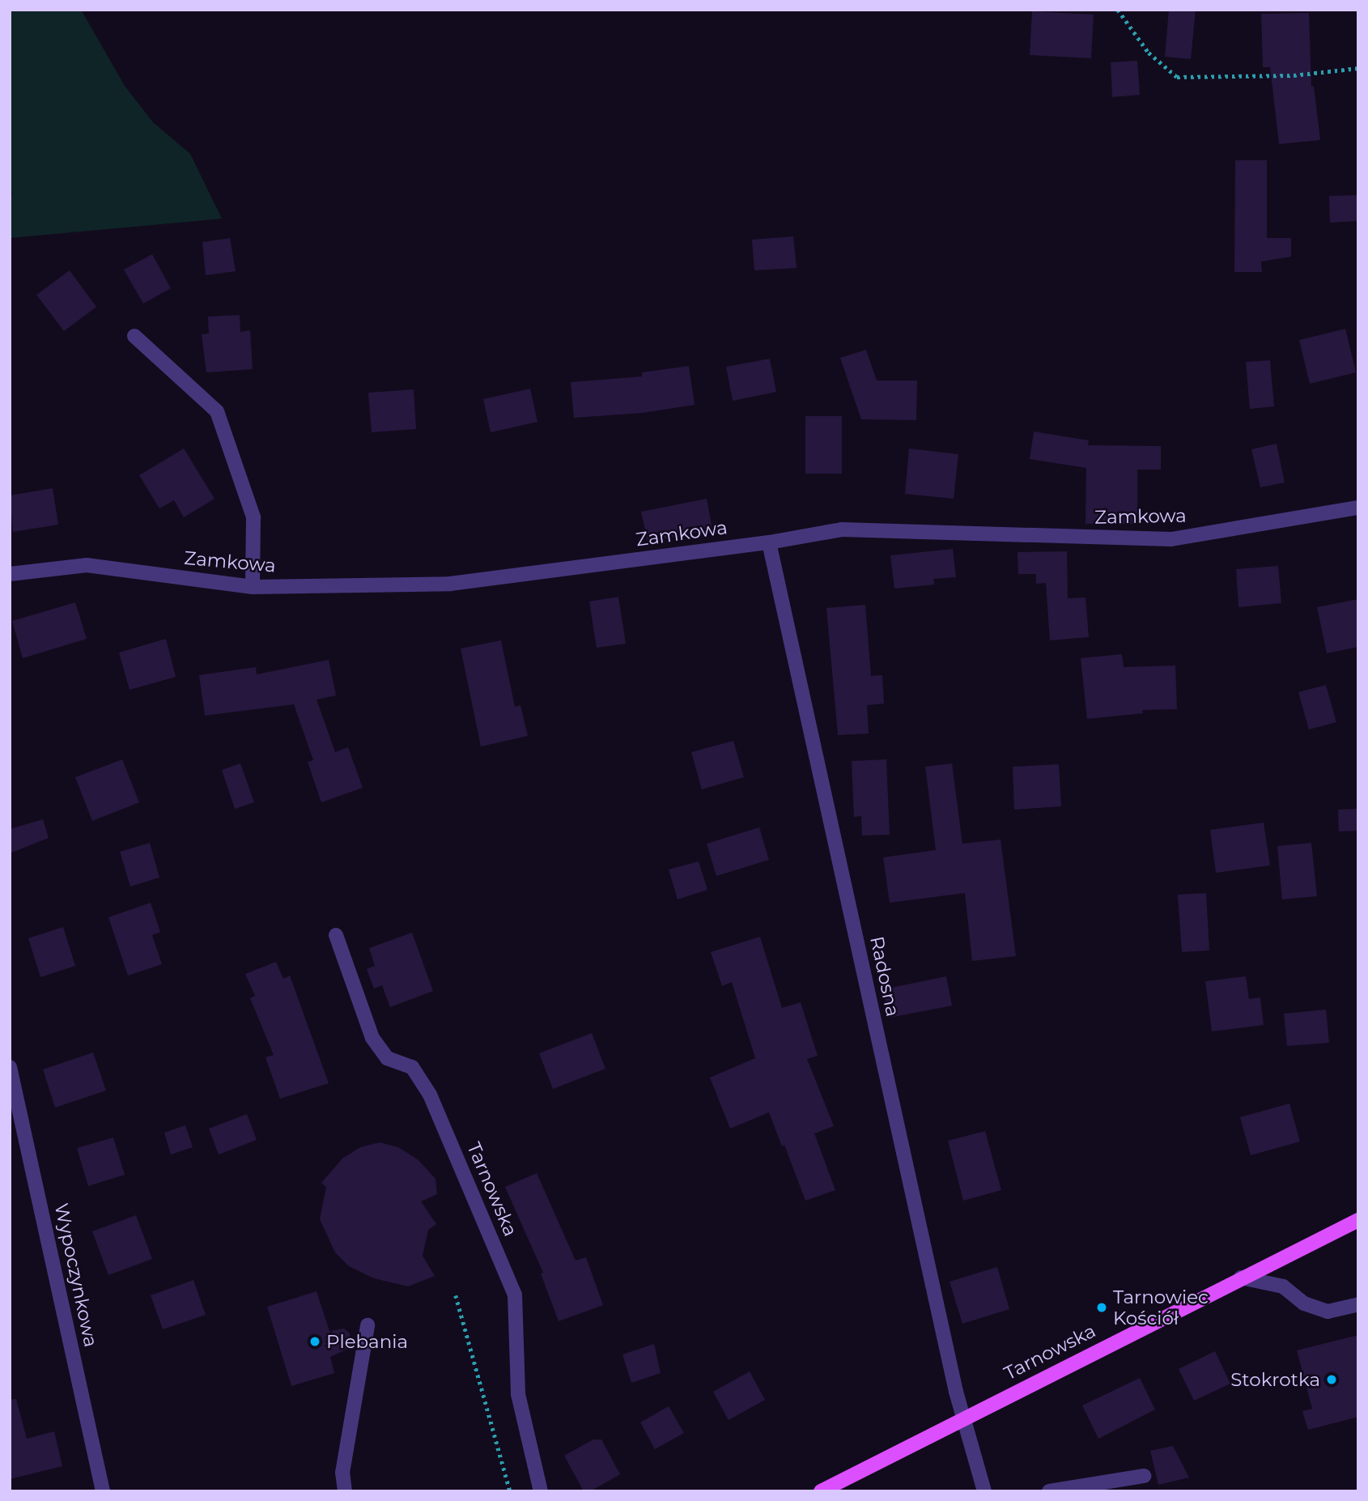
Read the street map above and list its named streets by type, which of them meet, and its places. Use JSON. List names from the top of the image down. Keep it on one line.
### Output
{"streets":{"main road":["Tarnowska"],"street":["Zamkowa","Radosna","Wypoczynkowa"]},"crossings":[["Zamkowa","Radosna"],["Radosna","Tarnowska"]],"places":["Tarnowiec Kościół","Plebania","Stokrotka"]}
